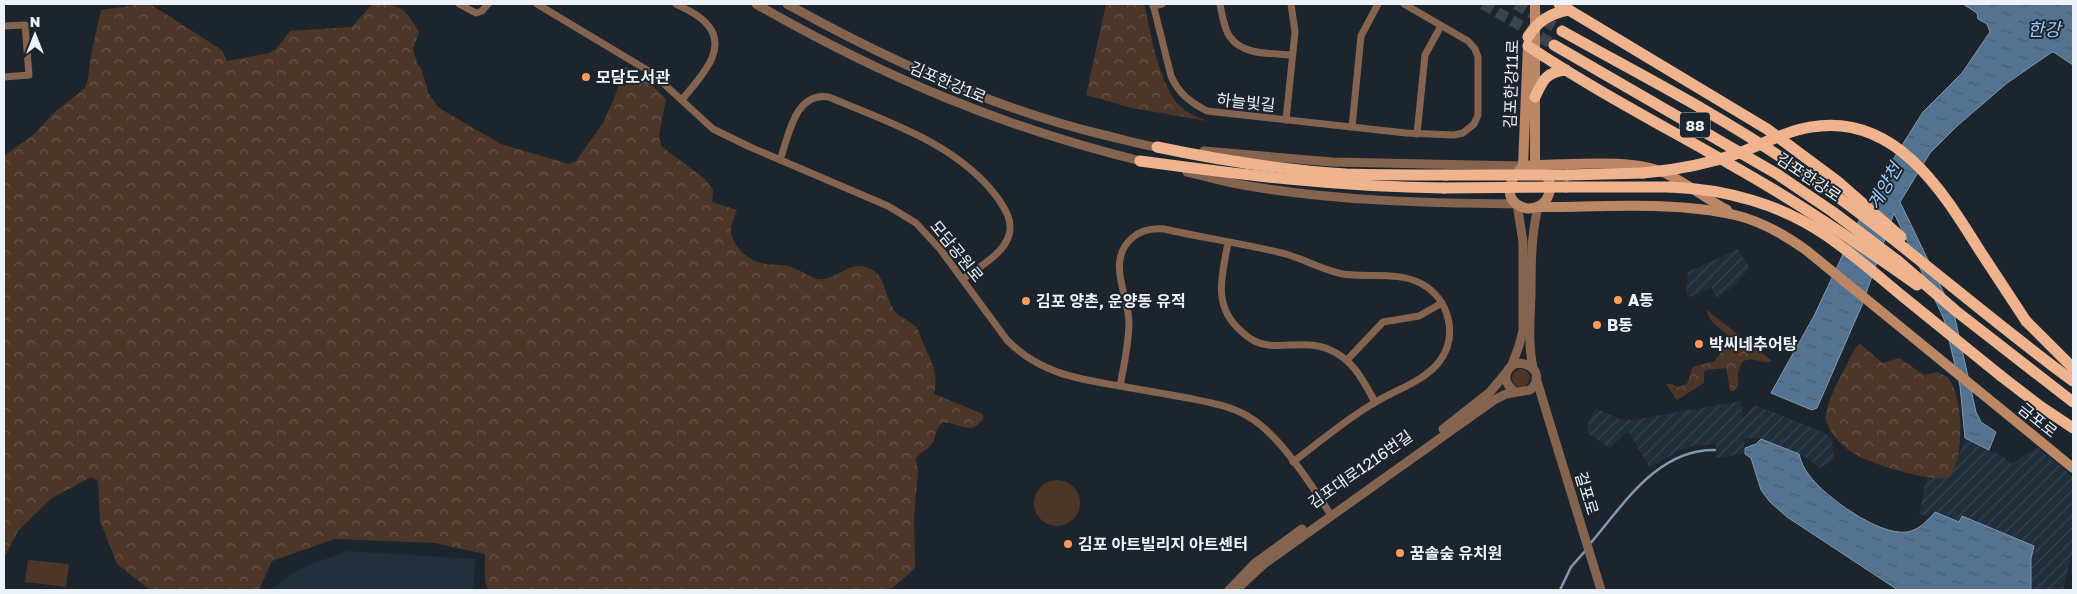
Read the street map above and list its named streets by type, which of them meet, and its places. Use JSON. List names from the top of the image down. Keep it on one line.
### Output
{"streets":{"highway":["88","김포한강로"],"main road":["김포한강11로","금포로"],"street":["김포한강1로","하늘빛길","모담공원로","김포대로1216번길","걸포로"]},"crossings":[["김포한강1로","김포한강11로"],["김포한강1로","김포대로1216번길"],["김포한강11로","김포대로1216번길"],["모담공원로","김포대로1216번길"],["김포대로1216번길","걸포로"]],"water":["한강","계양천"],"places":["모담도서관","A동","김포 양촌, 운양동 유적","B동","박씨네추어탕","김포 아트빌리지 아트센터","꿈솔숲 유치원"],"north":"top"}
